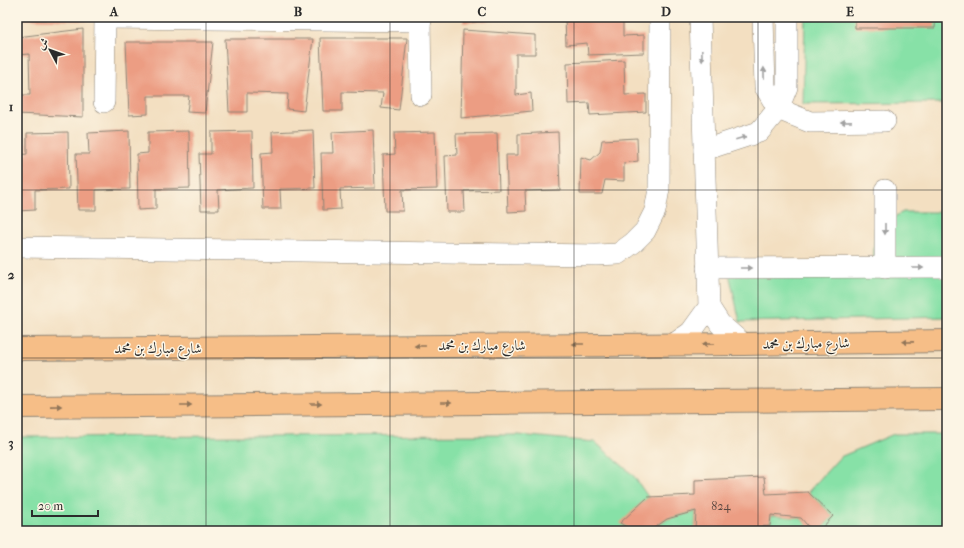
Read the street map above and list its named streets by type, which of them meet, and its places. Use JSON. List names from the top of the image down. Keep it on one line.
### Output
{"streets":{"main road":["شارع مبارك بن محمد"]},"house_numbers":["824"],"scale_bar":"20 m","north":"top left","grid":{"columns":["A","B","C","D","E"],"rows":["1","2","3"]}}
